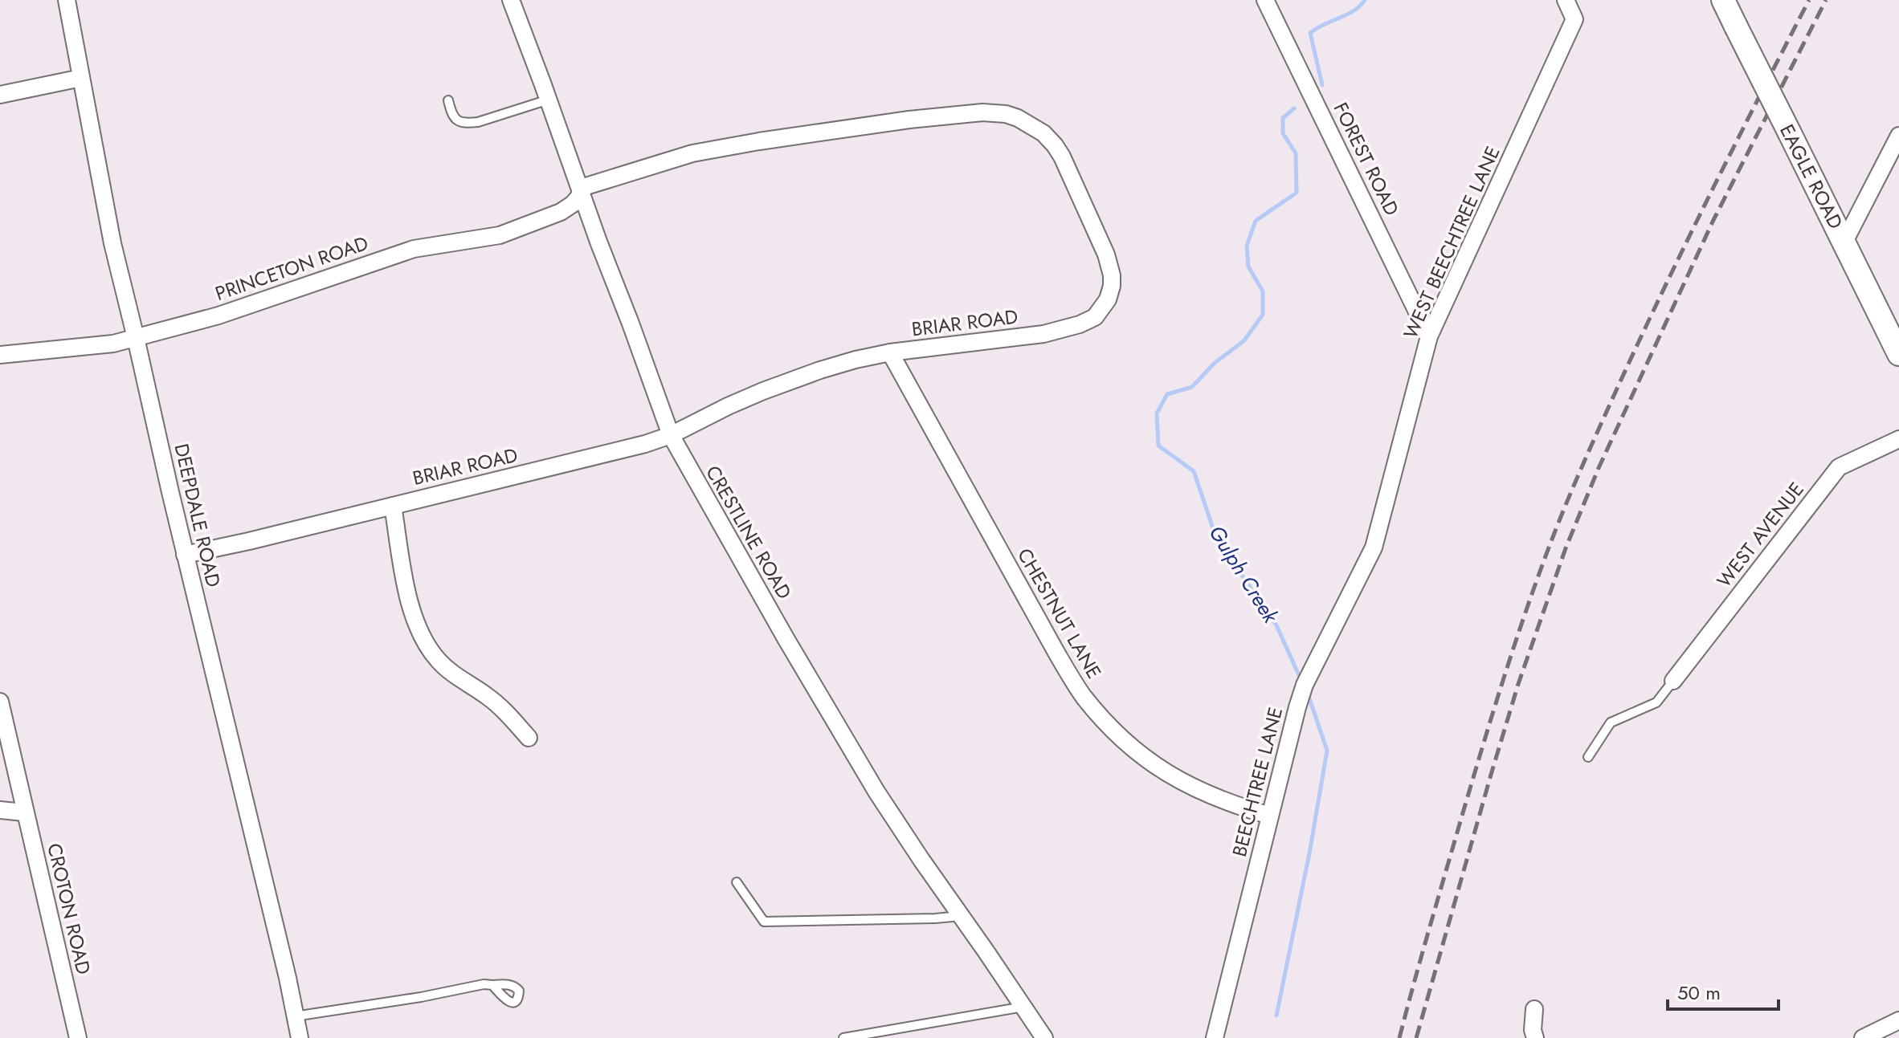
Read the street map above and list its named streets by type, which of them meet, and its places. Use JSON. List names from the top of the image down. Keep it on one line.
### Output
{"streets":{"street":["FOREST ROAD","EAGLE ROAD","WEST BEECHTREE LANE","PRINCETON ROAD","BRIAR ROAD","DEEPDALE ROAD","CRESTLINE ROAD","WEST AVENUE","CHESTNUT LANE","BEECHTREE LANE","CROTON ROAD"]},"crossings":[["FOREST ROAD","WEST BEECHTREE LANE"],["WEST BEECHTREE LANE","BEECHTREE LANE"],["PRINCETON ROAD","BRIAR ROAD"],["PRINCETON ROAD","DEEPDALE ROAD"],["PRINCETON ROAD","CRESTLINE ROAD"],["BRIAR ROAD","DEEPDALE ROAD"],["BRIAR ROAD","CRESTLINE ROAD"],["BRIAR ROAD","CHESTNUT LANE"],["CHESTNUT LANE","BEECHTREE LANE"]],"water":["Gulph Creek"],"scale_bar":"50 m"}
